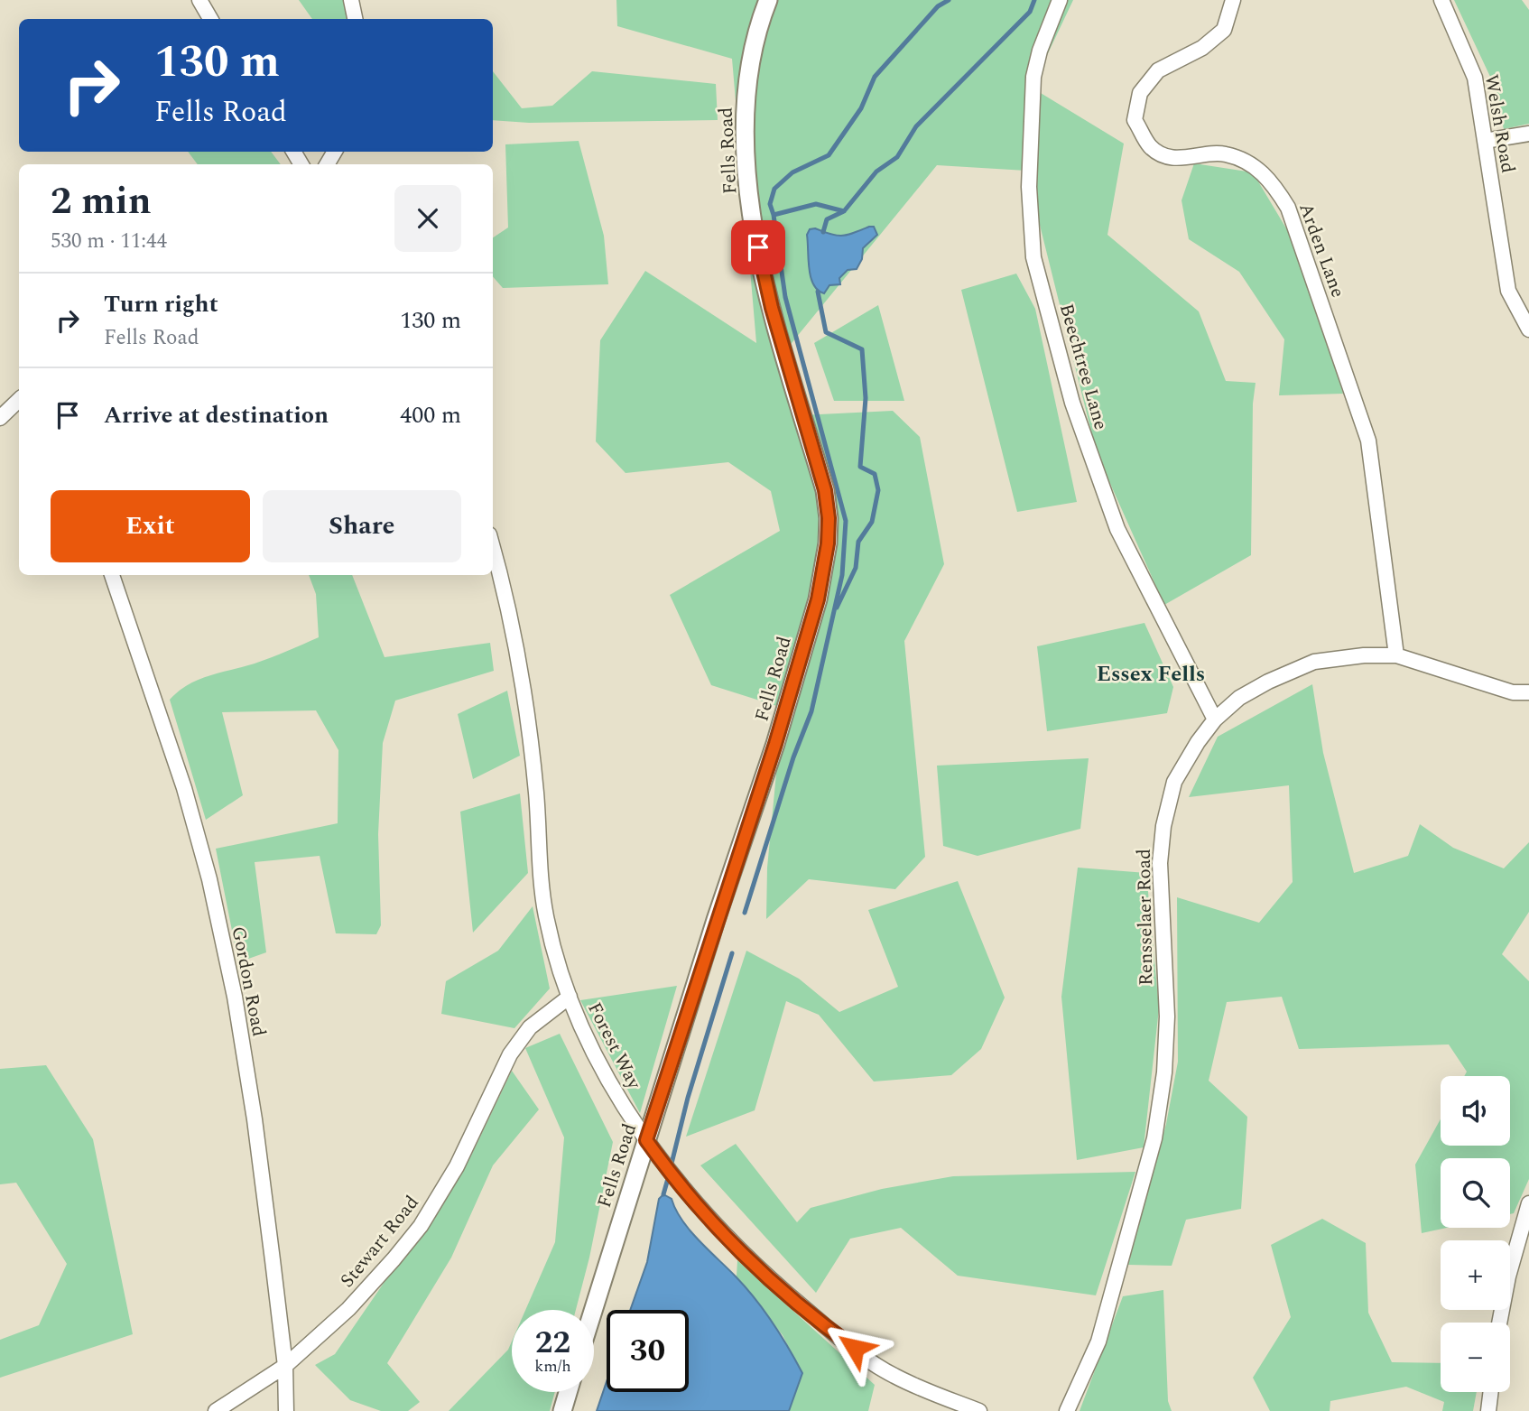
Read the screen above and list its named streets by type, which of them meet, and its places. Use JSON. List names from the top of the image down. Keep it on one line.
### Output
{"streets":{"street":["Welsh Road","Fells Road","Arden Lane","Beechtree Lane","Rensselaer Road","Gordon Road","Forest Way","Stewart Road"]},"crossings":[["Fells Road","Forest Way"],["Arden Lane","Rensselaer Road"],["Beechtree Lane","Rensselaer Road"],["Gordon Road","Stewart Road"],["Forest Way","Stewart Road"]],"districts":["Essex Fells"],"page":{"turn":["130 m","Fells Road"],"heading":["2 min","530 m · 11:44"],"list":[{"name":"Turn right","note":"Fells Road","value":"130 m"},{"name":"Arrive at destination","value":"400 m"}],"buttons":["Exit","Share"],"map_buttons":["+","−"],"speed":"22 km/h","limit":"30"}}
